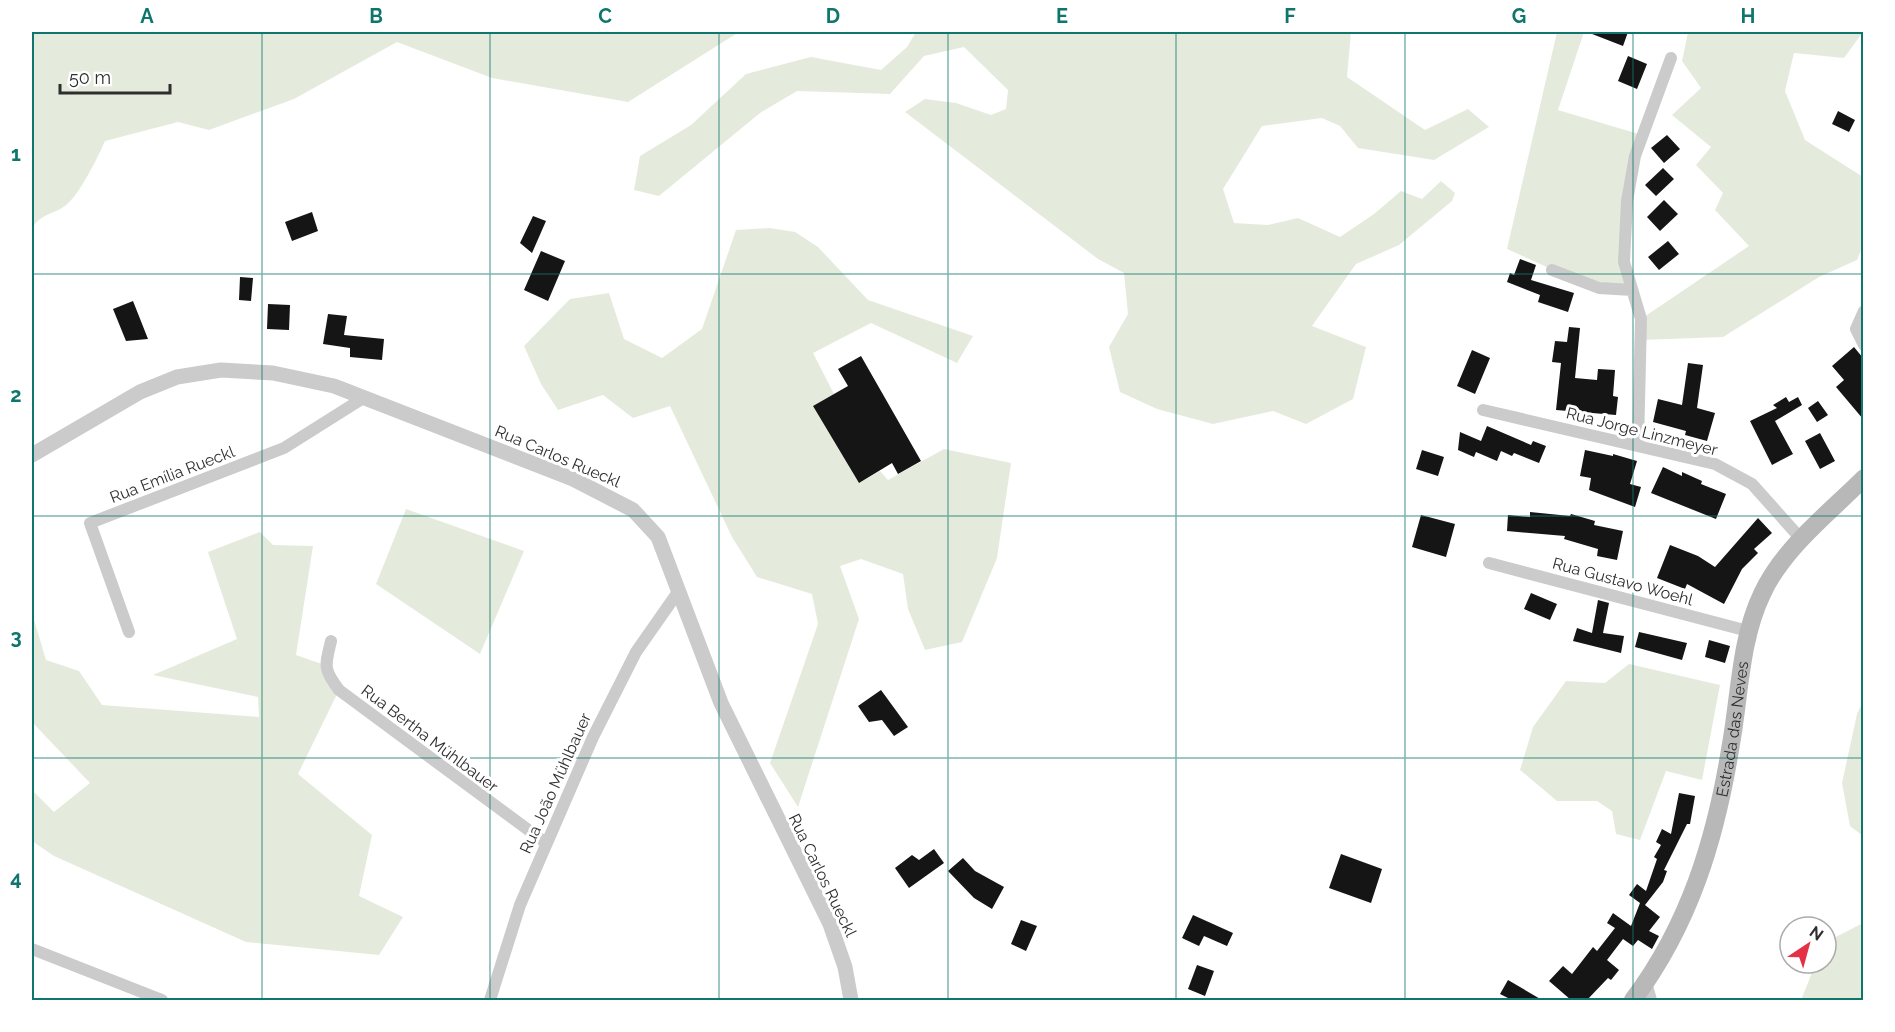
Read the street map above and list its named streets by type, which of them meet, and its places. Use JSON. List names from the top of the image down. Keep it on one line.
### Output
{"streets":{"main road":["Estrada das Neves"],"street":["Rua Jorge Linzmeyer","Rua Carlos Rueckl","Rua Emília Rueckl","Rua Gustavo Woehl","Rua Bertha Mühlbauer","Rua João Mühlbauer"]},"crossings":[["Rua Jorge Linzmeyer","Estrada das Neves"],["Rua Carlos Rueckl","Rua Emília Rueckl"],["Rua Carlos Rueckl","Rua João Mühlbauer"],["Rua Gustavo Woehl","Estrada das Neves"],["Rua Bertha Mühlbauer","Rua João Mühlbauer"]],"scale_bar":"50 m","north":"top right","grid":{"columns":["A","B","C","D","E","F","G","H"],"rows":["1","2","3","4"]}}
